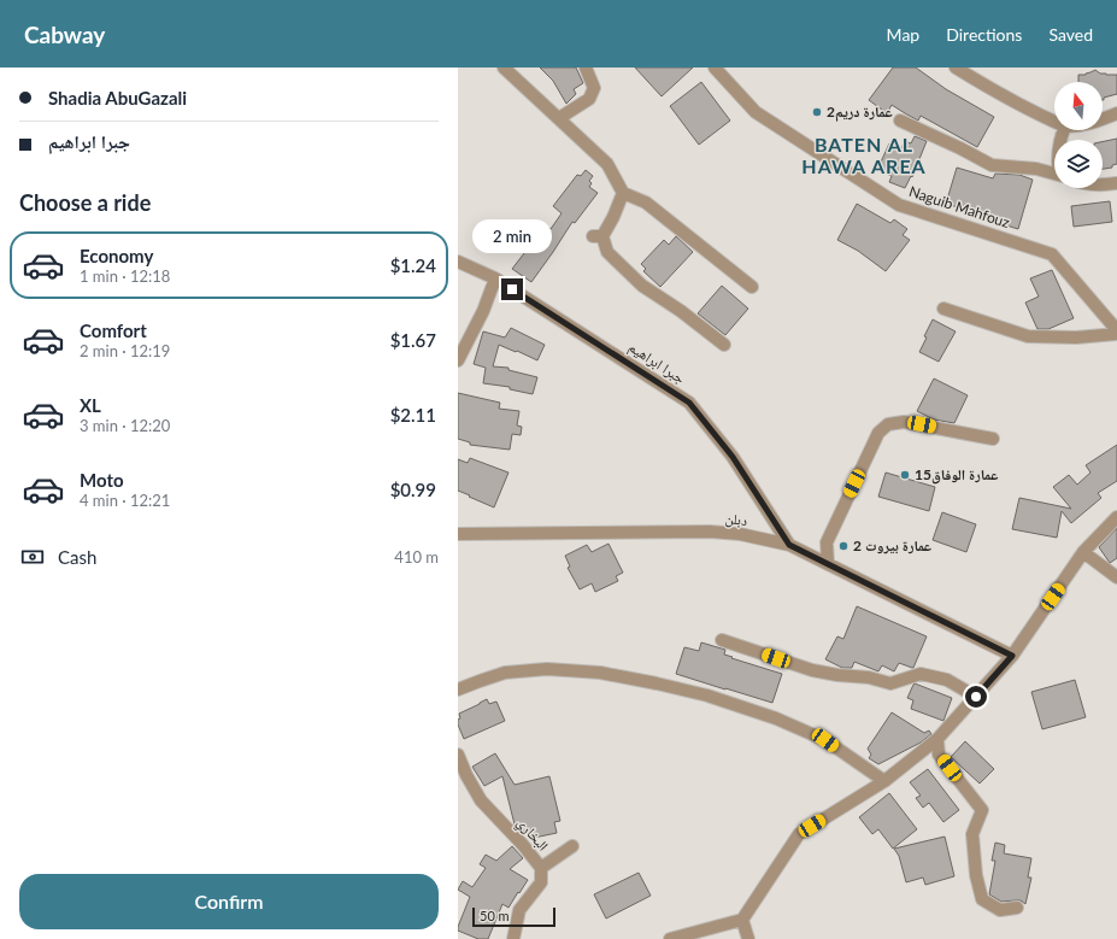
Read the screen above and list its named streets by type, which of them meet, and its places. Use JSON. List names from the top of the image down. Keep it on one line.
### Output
{"streets":{"street":["Naguib Mahfouz","جبرا ابراهيم","دبلن","البخاري"]},"crossings":[["جبرا ابراهيم","دبلن"]],"districts":["BATEN AL HAWA AREA"],"places":["عمارة دريم2","عمارة الوفاق15","عمارة بيروت 2"],"scale_bar":"50 m","north":"top","page":{"header":"Cabway","nav":["Map","Directions","Saved"],"banner":["Shadia AbuGazali","جبرا ابراهيم"],"heading":"Choose a ride","bubble":"2 min","list":[{"name":"Economy","note":"1 min · 12:18","value":"$1.24"},{"name":"Comfort","note":"2 min · 12:19","value":"$1.67"},{"name":"XL","note":"3 min · 12:20","value":"$2.11"},{"name":"Moto","note":"4 min · 12:21","value":"$0.99"}],"pay":["Cash","410 m"],"buttons":"Confirm","scale":"50 m"}}
